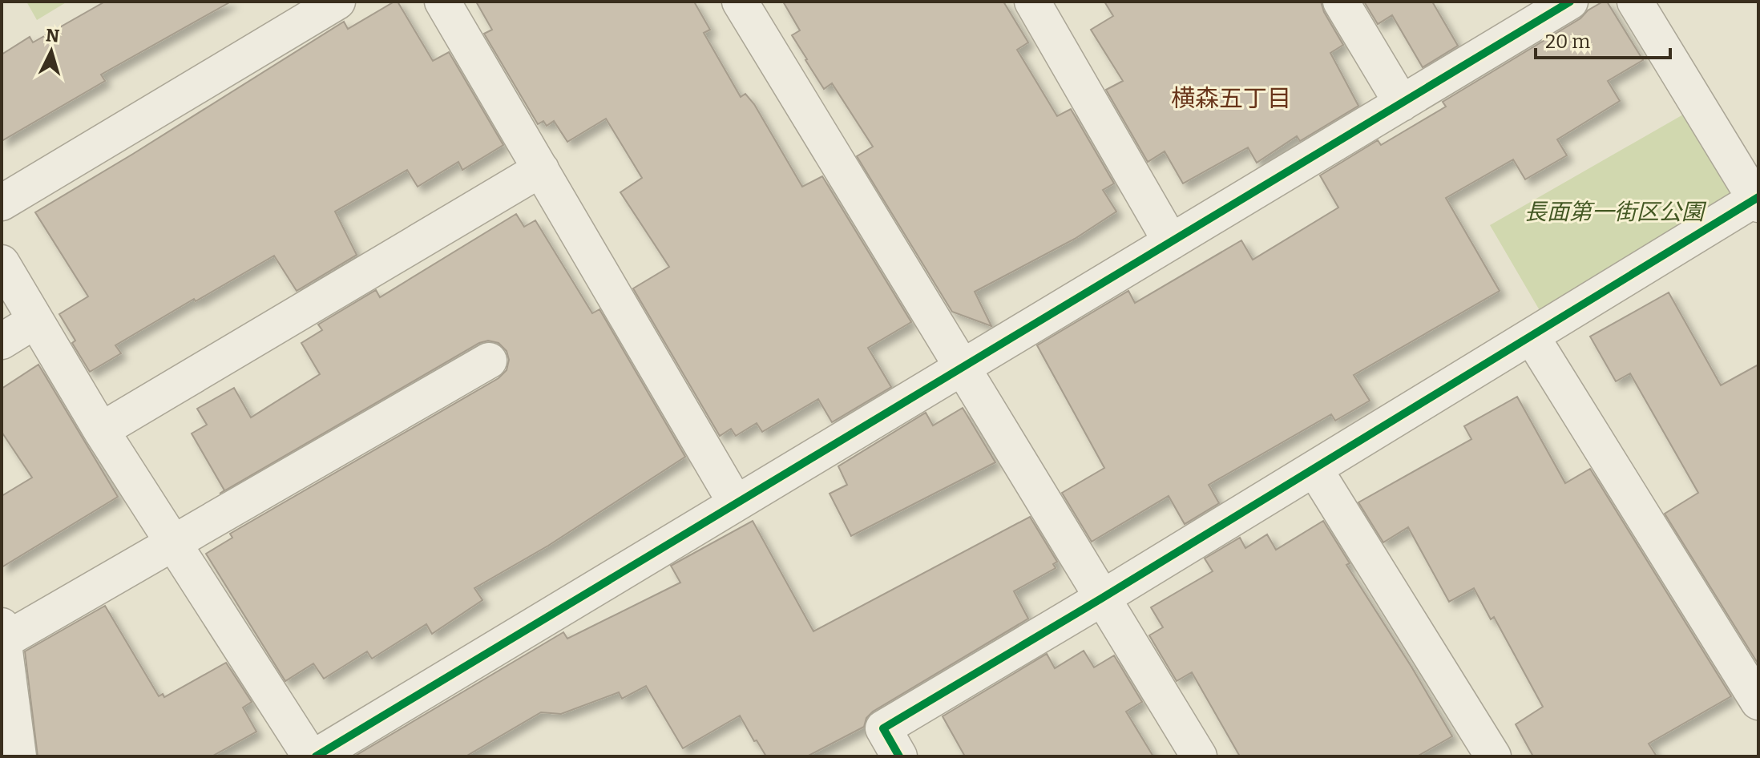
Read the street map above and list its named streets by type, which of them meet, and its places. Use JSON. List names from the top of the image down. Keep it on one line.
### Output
{"districts":["横森五丁目"],"parks":["長面第一街区公園"],"scale_bar":"20 m","north":"top"}
